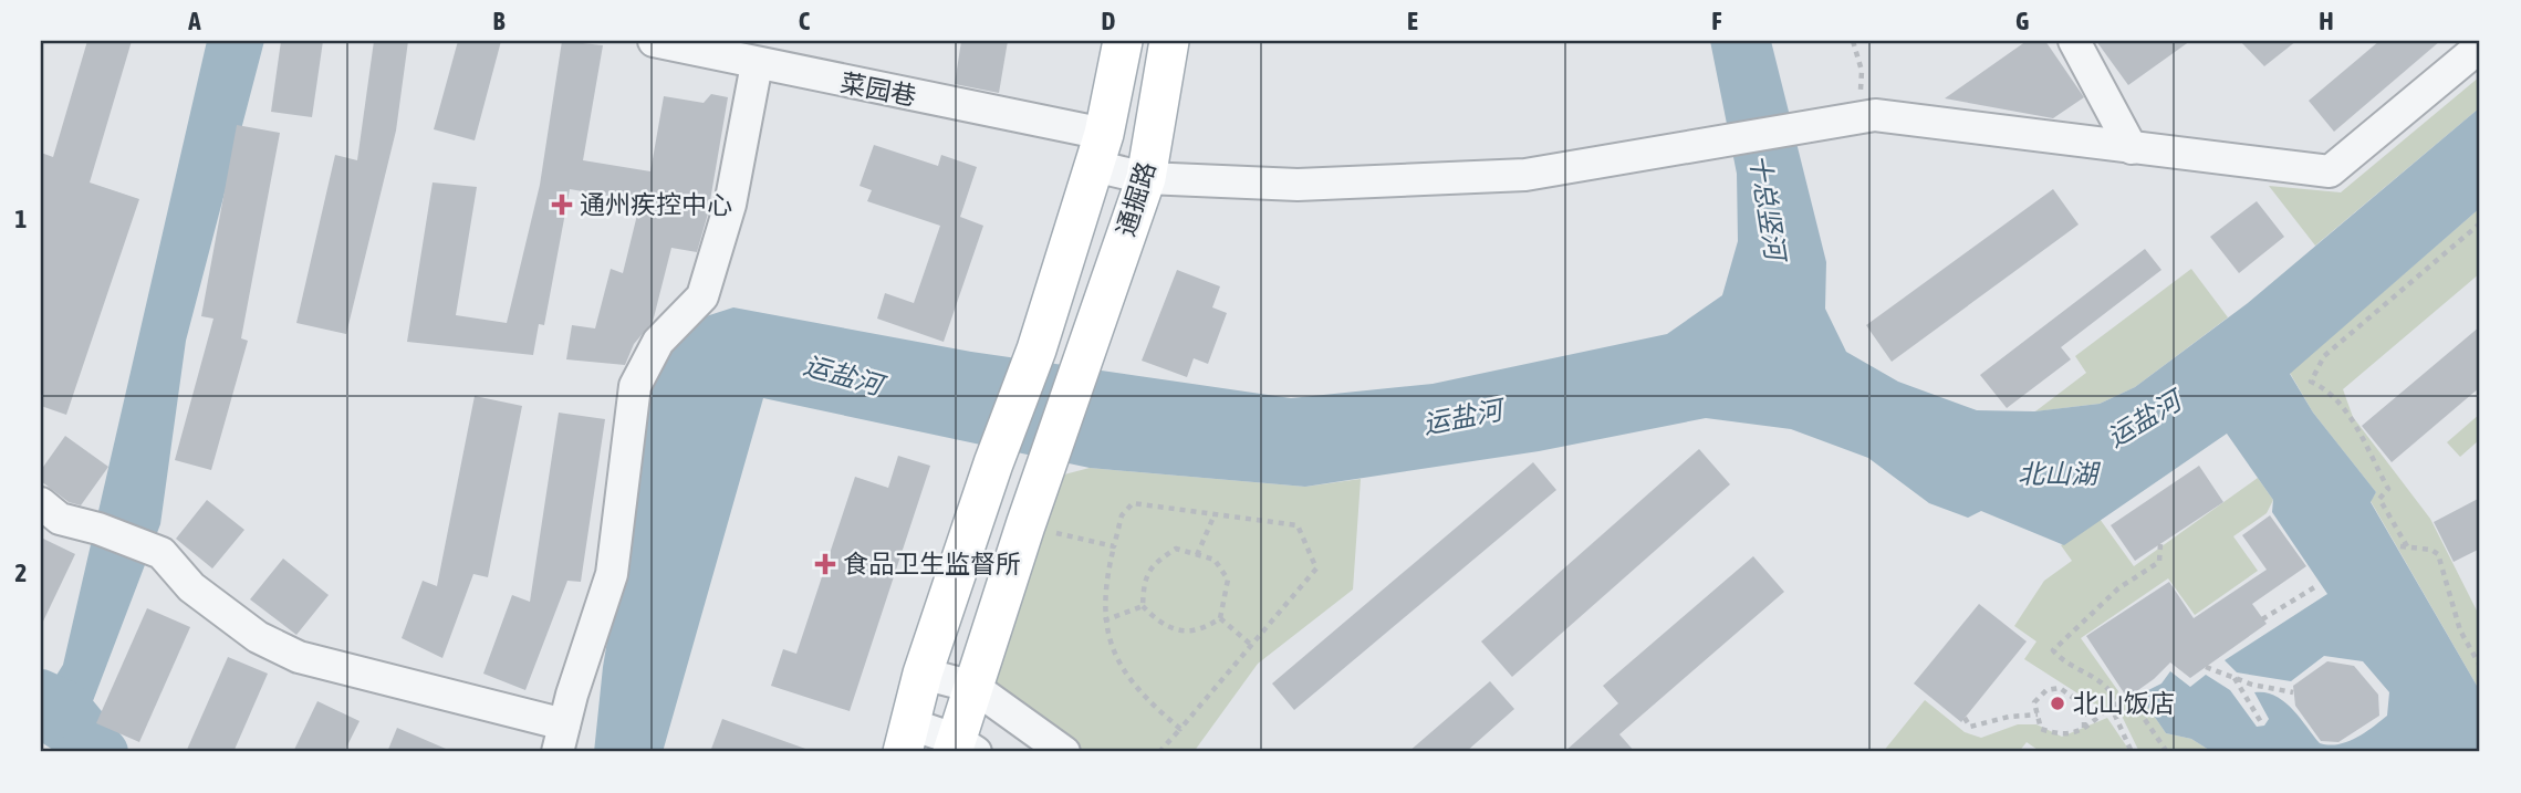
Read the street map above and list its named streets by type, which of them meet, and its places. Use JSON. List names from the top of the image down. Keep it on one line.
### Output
{"streets":{"main road":["通掘路"],"street":["菜园巷"]},"crossings":[["菜园巷","通掘路"]],"water":["十总竖河","运盐河","北山湖"],"places":{"health":["通州疾控中心","食品卫生监督所"],"other":["北山饭店"]},"grid":{"columns":["A","B","C","D","E","F","G","H"],"rows":["1","2"]}}
